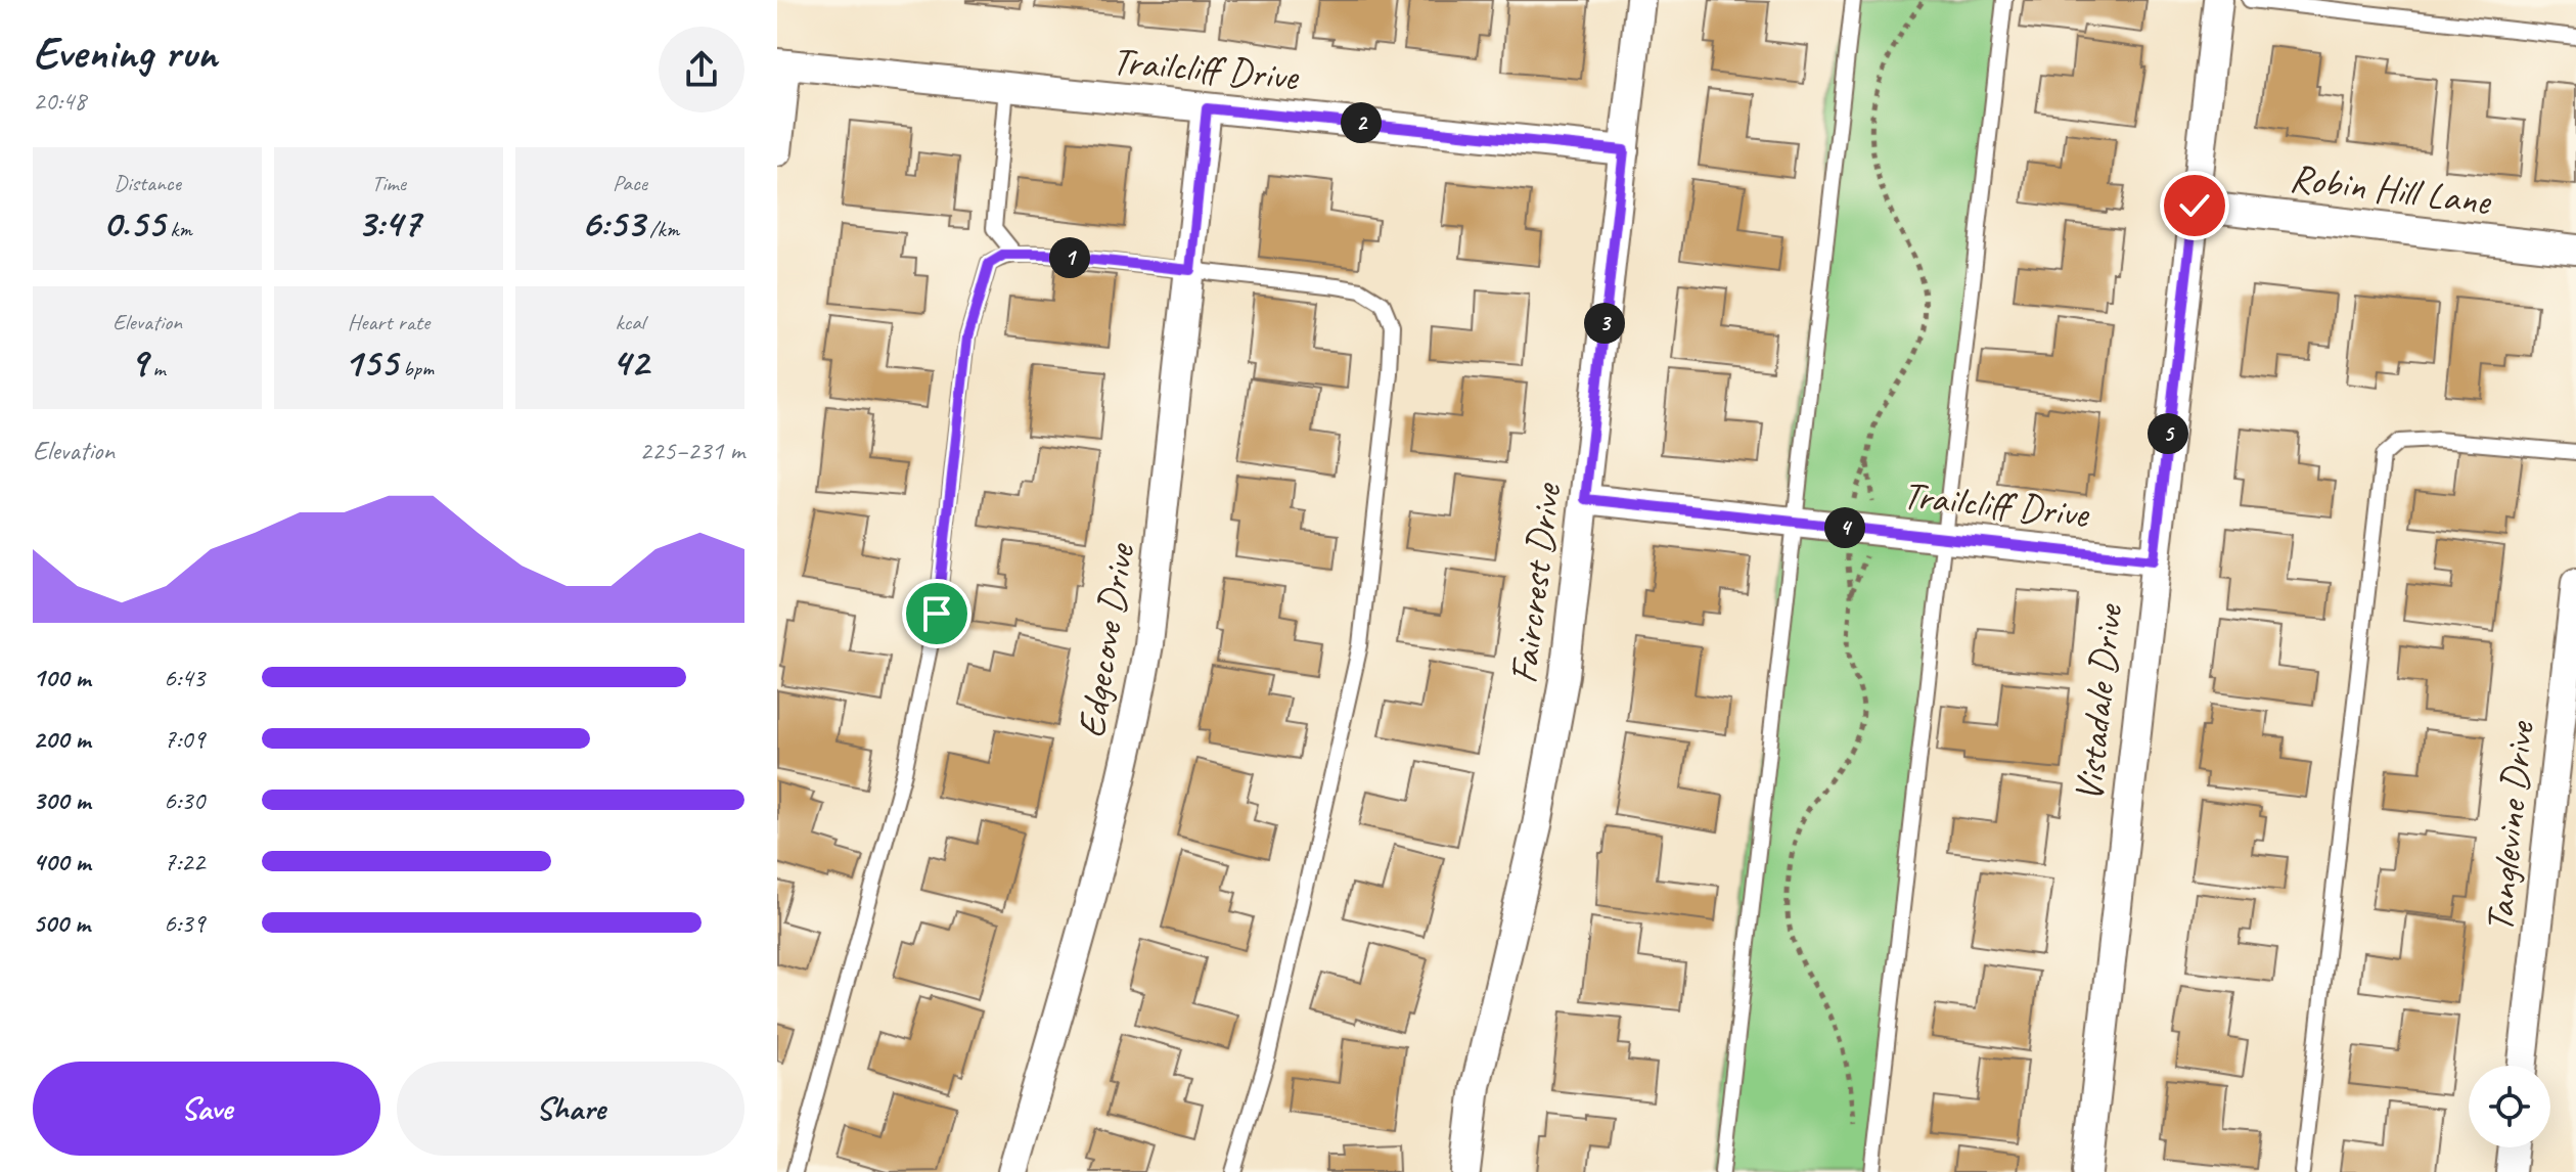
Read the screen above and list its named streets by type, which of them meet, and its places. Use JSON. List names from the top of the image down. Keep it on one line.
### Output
{"streets":{"street":["Trailcliff Drive","Robin Hill Lane","Faircrest Drive","Edgecove Drive","Vistadale Drive","Tanglevine Drive"]},"crossings":[["Trailcliff Drive","Faircrest Drive"],["Trailcliff Drive","Edgecove Drive"],["Trailcliff Drive","Vistadale Drive"],["Robin Hill Lane","Vistadale Drive"]],"page":{"heading":["Evening run","20:48"],"pins":["2","1","3","5","4"],"stats":[["Distance","0.55 km"],["Time","3:47"],["Pace","6:53 /km"],["Elevation","9 m"],["Heart rate","155 bpm"],["kcal","42"]],"chart":["Elevation","225–231 m"],"list":[{"name":"100 m","note":"6:43"},{"name":"200 m","note":"7:09"},{"name":"300 m","note":"6:30"},{"name":"400 m","note":"7:22"},{"name":"500 m","note":"6:39"}],"buttons":["Save","Share"]}}
